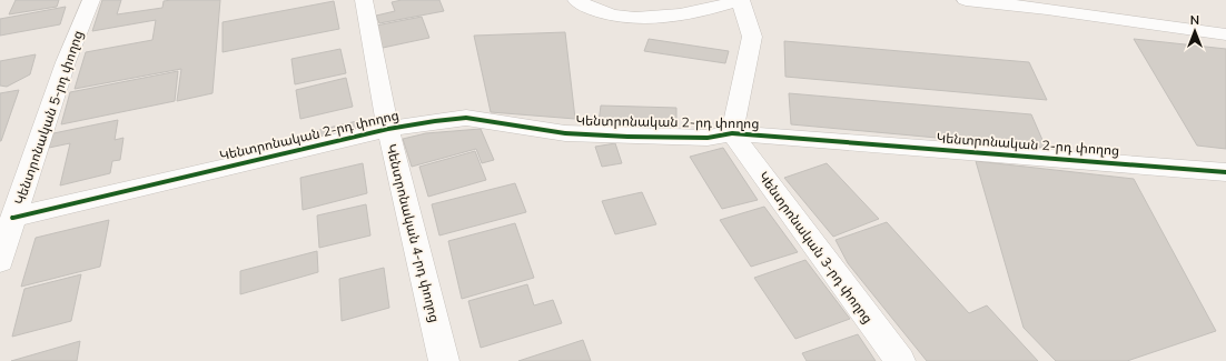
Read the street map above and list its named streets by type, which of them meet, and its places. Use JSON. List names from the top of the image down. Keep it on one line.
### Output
{"streets":{"street":["Կենտրոնական 5-րդ փողոց","Կենտրոնական 2-րդ փողոց","Կենտրոնական 4-րդ փողոց","Կենտրոնական 3-րդ փողոց"]},"crossings":[["Կենտրոնական 5-րդ փողոց","Կենտրոնական 2-րդ փողոց"],["Կենտրոնական 2-րդ փողոց","Կենտրոնական 4-րդ փողոց"],["Կենտրոնական 2-րդ փողոց","Կենտրոնական 3-րդ փողոց"]],"north":"top"}
